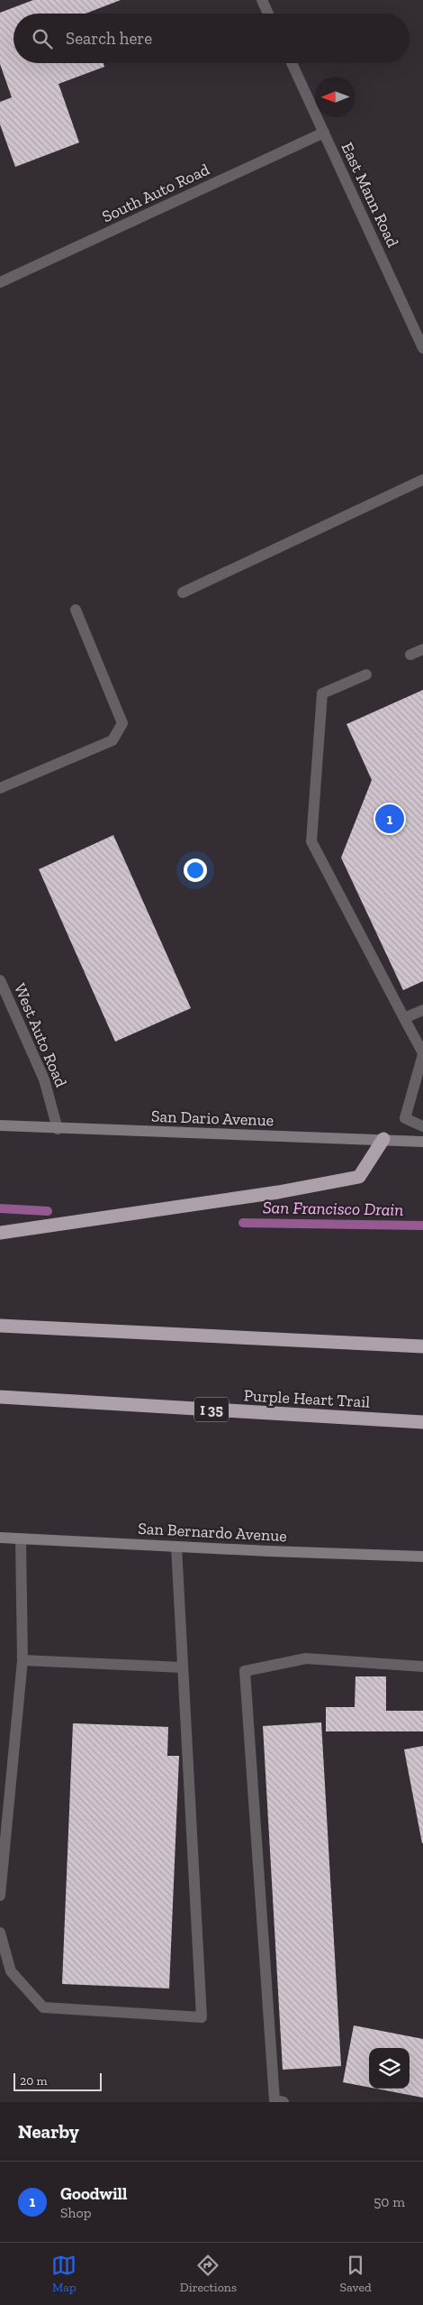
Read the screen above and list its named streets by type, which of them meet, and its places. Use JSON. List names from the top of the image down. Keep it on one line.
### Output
{"streets":{"highway":["Purple Heart Trail","I 35"],"main road":["San Dario Avenue","San Bernardo Avenue"],"street":["South Auto Road","East Mann Road","West Auto Road"]},"crossings":[["South Auto Road","East Mann Road"],["West Auto Road","San Dario Avenue"]],"water":["San Francisco Drain"],"scale_bar":"20 m","north":"left","page":{"search":"Search here","pins":"1","scale":"20 m","heading":"Nearby","list":[{"mark":"1","name":"Goodwill","note":"Shop","value":"50 m"}],"nav":["Map","Directions","Saved"]}}
